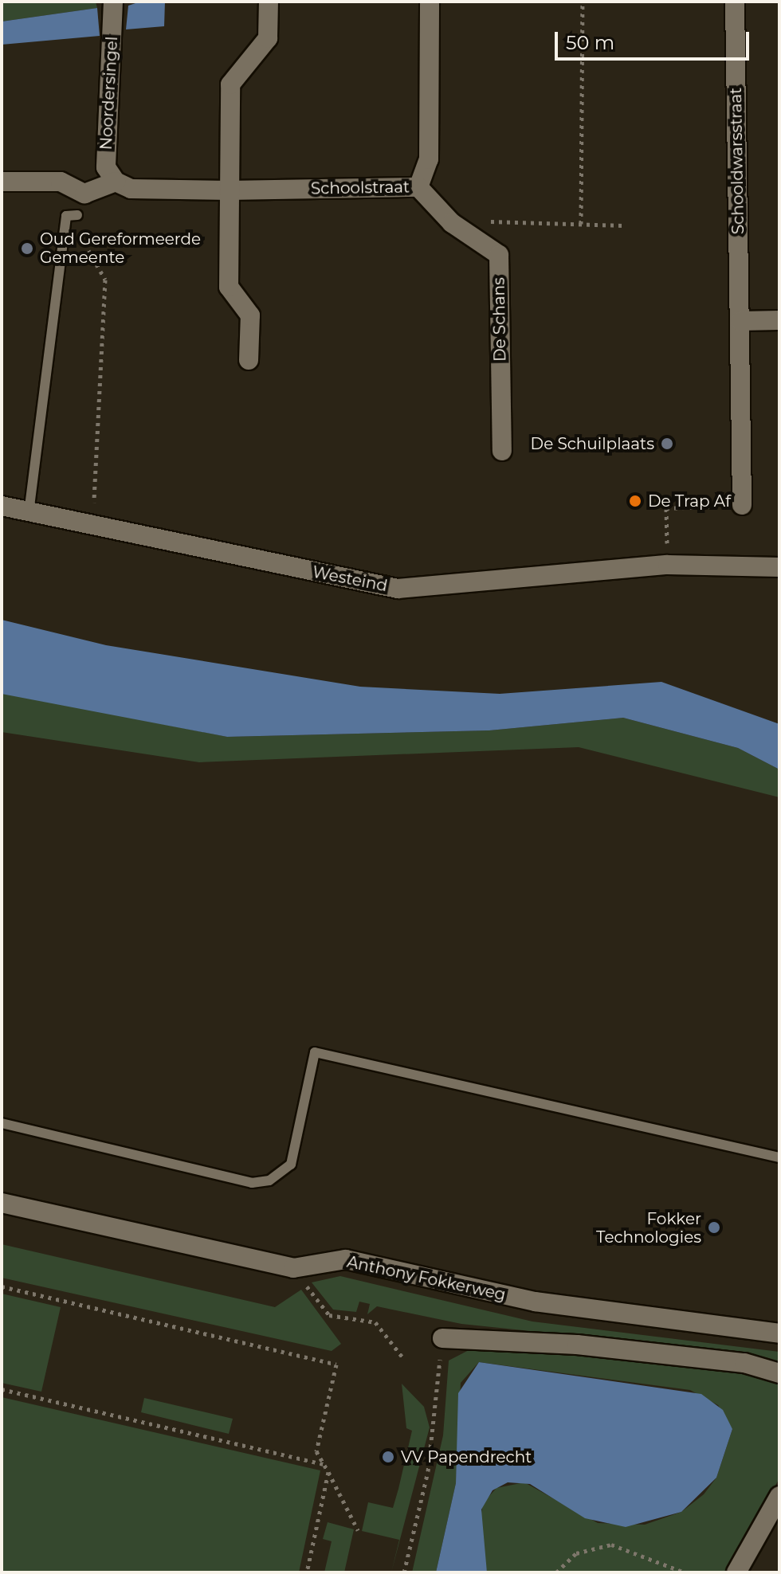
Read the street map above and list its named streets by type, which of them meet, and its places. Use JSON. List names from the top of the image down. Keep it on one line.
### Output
{"streets":{"street":["Noordersingel","Schooldwarsstraat","Schoolstraat","De Schans","Westeind","Anthony Fokkerweg"]},"crossings":[["Schoolstraat","De Schans"]],"places":["Oud Gereformeerde Gemeente","De Schuilplaats","De Trap Af","Fokker Technologies","VV Papendrecht"],"scale_bar":"50 m"}
